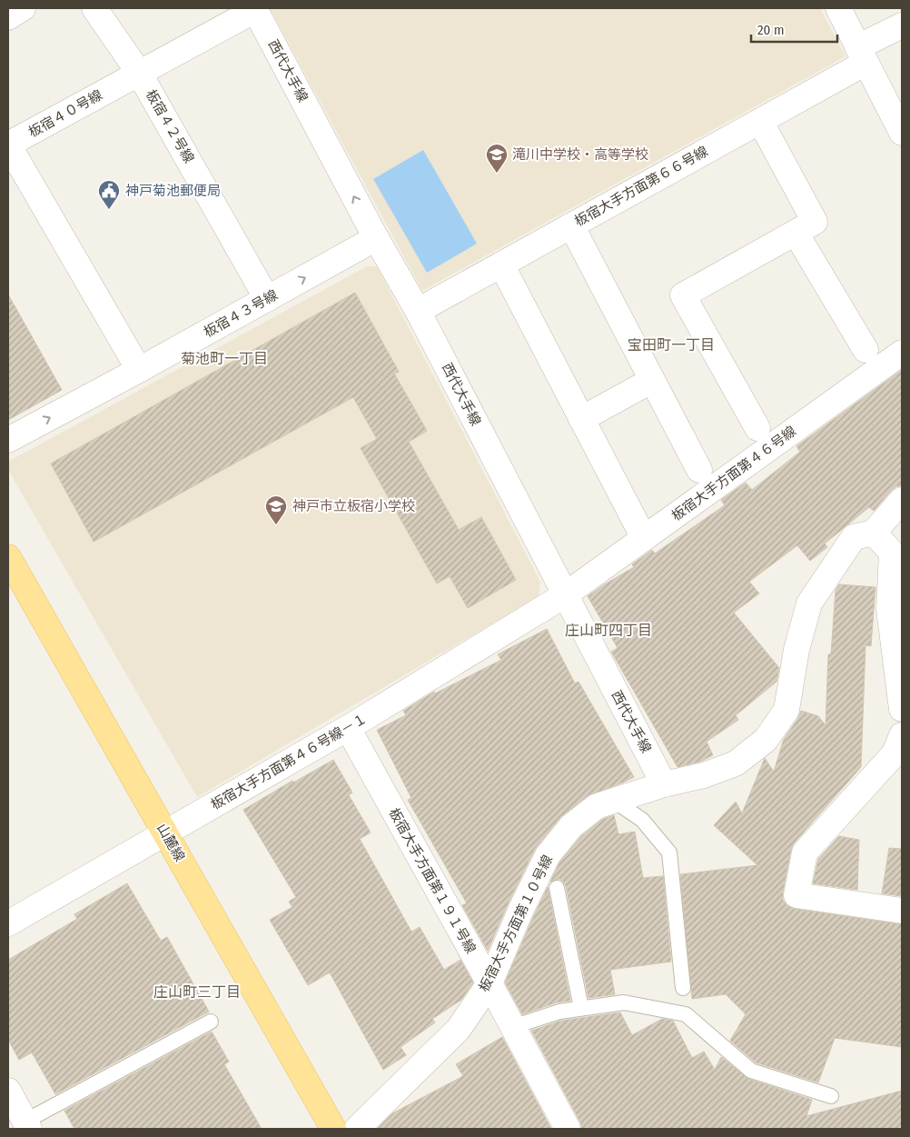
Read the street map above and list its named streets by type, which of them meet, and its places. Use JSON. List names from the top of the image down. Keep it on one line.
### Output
{"streets":{"main road":["山麓線"],"street":["西代大手線","板宿４０号線","板宿４２号線","板宿大手方面第６６号線","板宿４３号線","板宿大手方面第４６号線","板宿大手方面第４６号線－１","板宿大手方面第１９１号線","板宿大手方面第１０号線"]},"crossings":[["西代大手線","板宿４０号線"],["西代大手線","板宿大手方面第６６号線"],["西代大手線","板宿４３号線"],["西代大手線","板宿大手方面第４６号線"],["西代大手線","板宿大手方面第４６号線－１"],["西代大手線","板宿大手方面第１０号線"],["板宿４０号線","板宿４２号線"],["板宿４０号線","板宿４３号線"],["板宿４２号線","板宿４３号線"],["板宿大手方面第４６号線","板宿大手方面第４６号線－１"],["板宿大手方面第４６号線－１","山麓線"],["板宿大手方面第４６号線－１","板宿大手方面第１９１号線"],["板宿大手方面第１９１号線","板宿大手方面第１０号線"]],"one_way":["板宿４３号線"],"districts":["宝田町一丁目","菊池町一丁目","庄山町四丁目","庄山町三丁目"],"places":{"school or university":["滝川中学校・高等学校","神戸市立板宿小学校"],"public building":["神戸菊池郵便局"]},"scale_bar":"20 m"}
